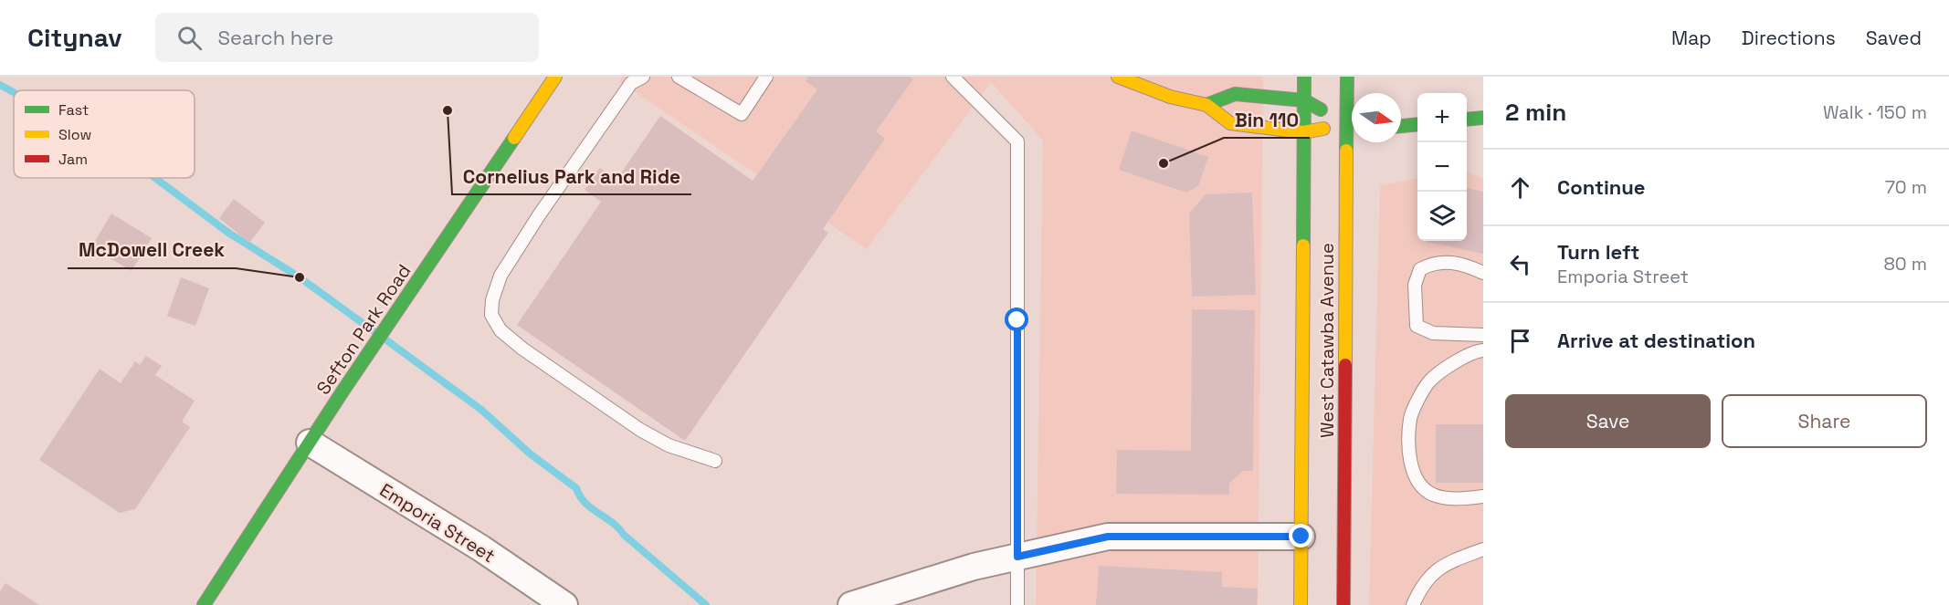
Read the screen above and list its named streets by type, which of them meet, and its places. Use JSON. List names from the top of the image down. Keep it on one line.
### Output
{"streets":{"street":["Sefton Park Road","West Catawba Avenue","Emporia Street"]},"crossings":[["Sefton Park Road","Emporia Street"]],"places":["Cornelius Park and Ride","Bin 110","McDowell Creek"],"legend":["Fast","Slow","Jam"],"north":"right","page":{"header":"Citynav","search":"Search here","nav":["Map","Directions","Saved"],"heading":["2 min","Walk · 150 m"],"map_buttons":["+","−"],"list":[["Continue","70 m"],["Turn left","Emporia Street","80 m"],"Arrive at destination"],"buttons":["Save","Share"]}}
